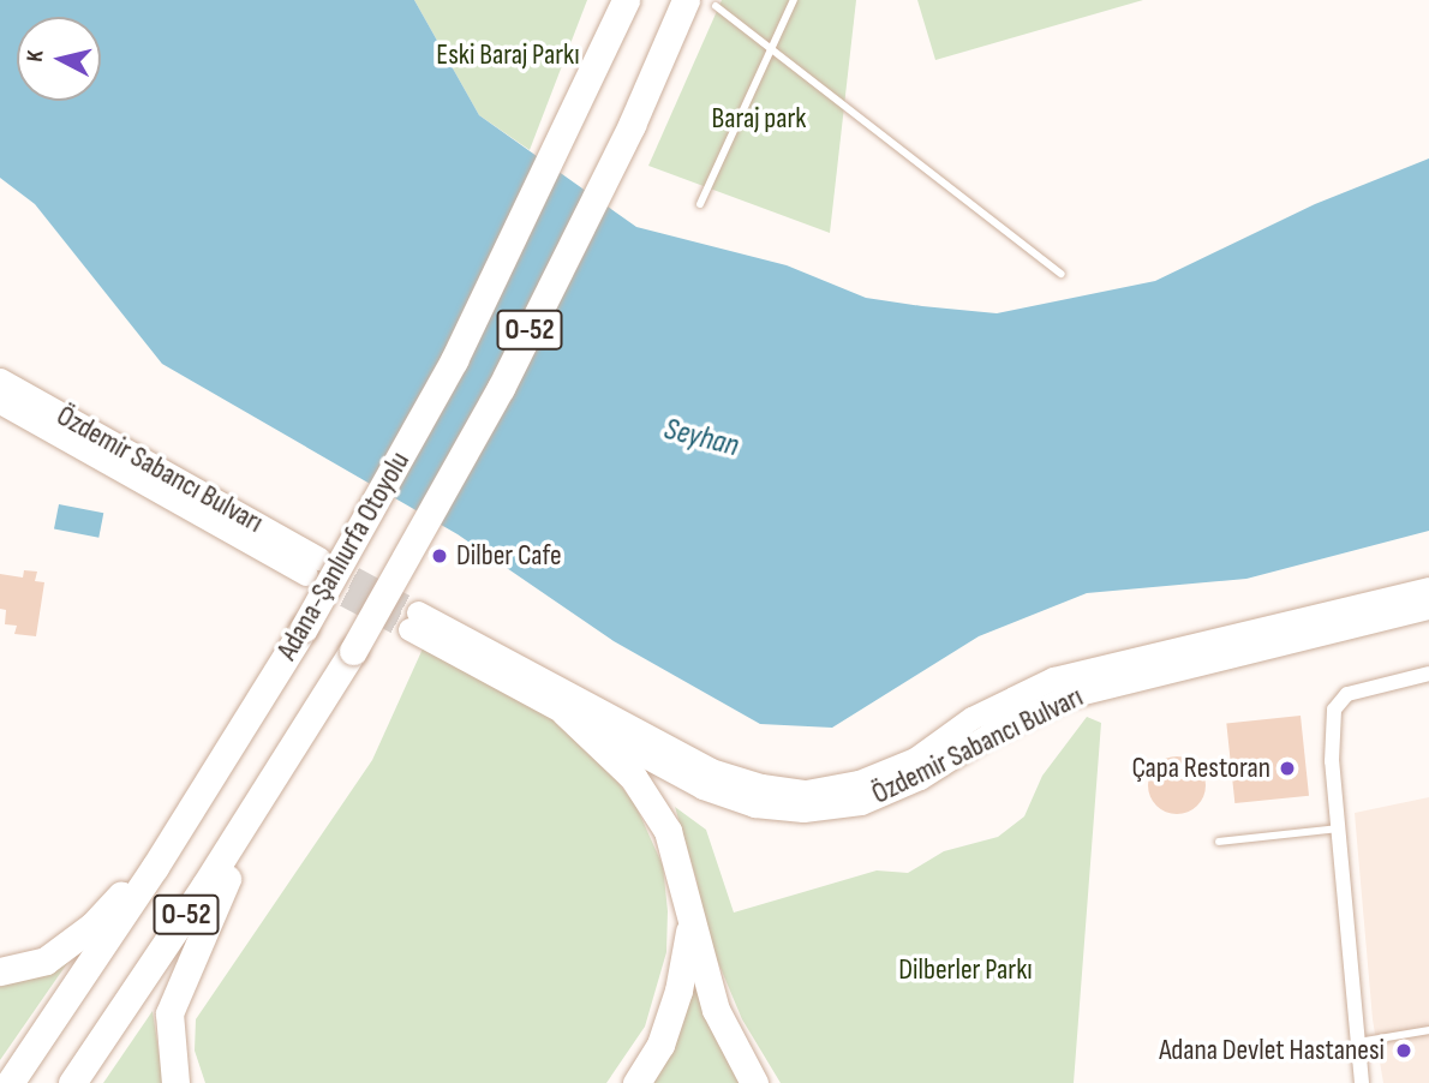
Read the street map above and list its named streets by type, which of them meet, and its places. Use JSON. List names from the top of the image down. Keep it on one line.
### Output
{"streets":{"highway":["O-52","Adana-Şanlıurfa Otoyolu"],"main road":["Özdemir Sabancı Bulvarı"]},"water":["Seyhan"],"parks":["Eski Baraj Parkı","Baraj park","Dilberler Parkı"],"places":["Dilber Cafe","Çapa Restoran","Adana Devlet Hastanesi"],"north":"left"}
